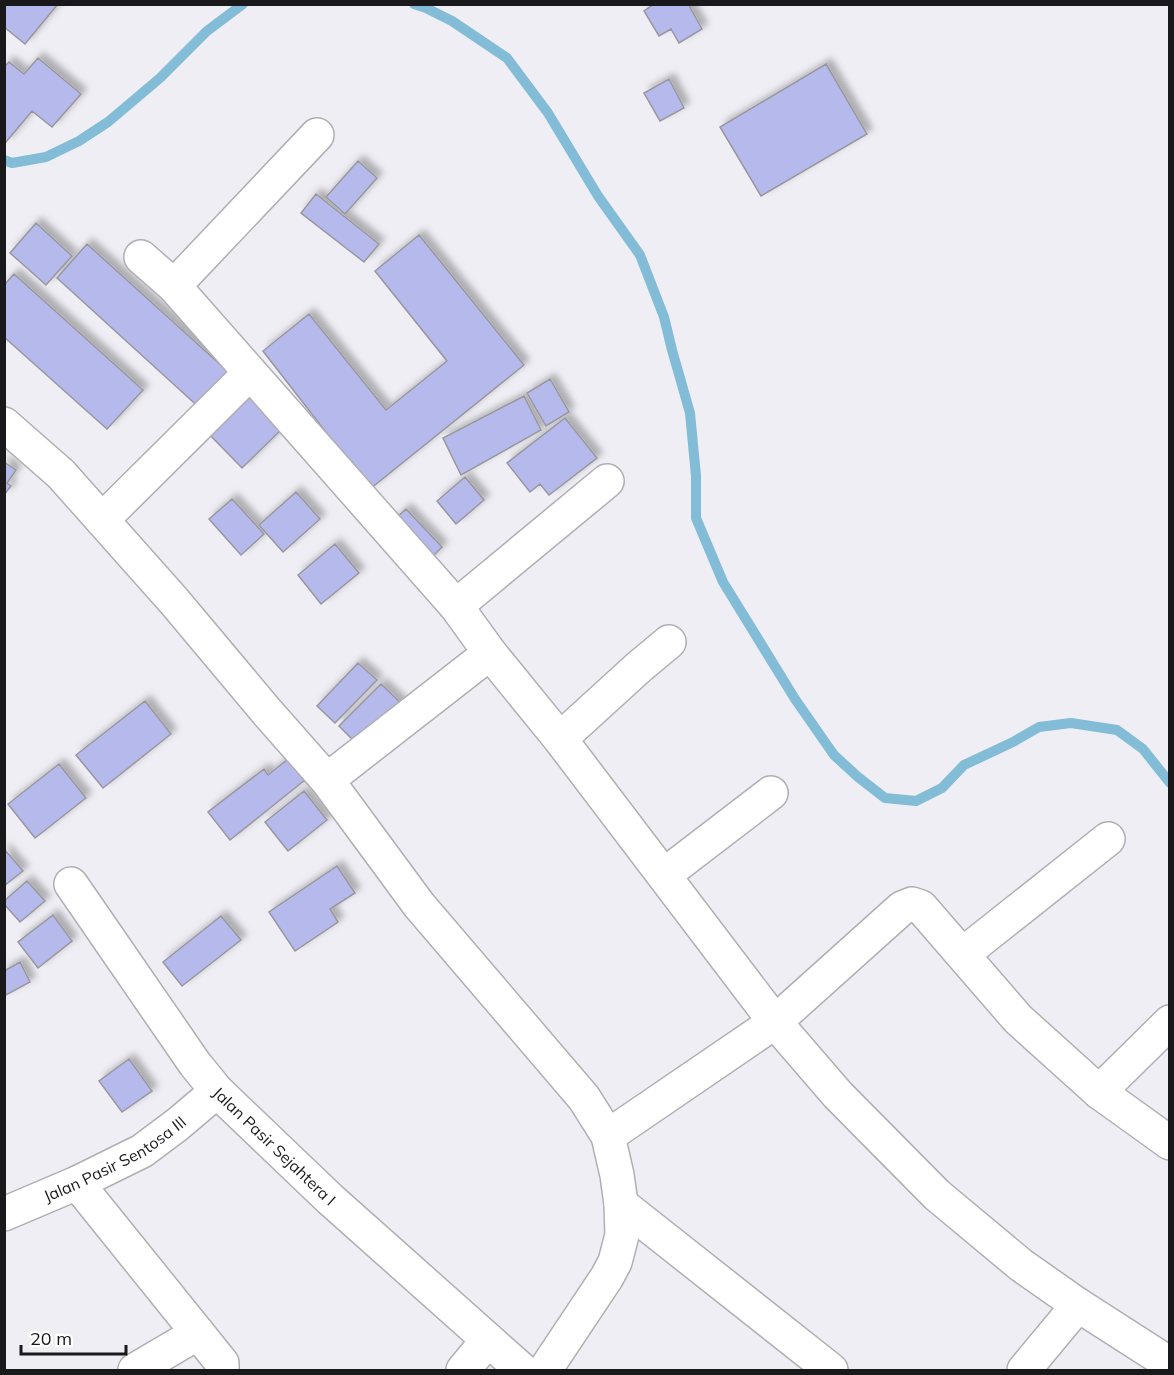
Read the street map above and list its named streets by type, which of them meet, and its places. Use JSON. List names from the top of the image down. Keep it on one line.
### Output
{"streets":{"street":["Jalan Pasir Sejahtera I","Jalan Pasir Sentosa III"]},"crossings":[["Jalan Pasir Sejahtera I","Jalan Pasir Sentosa III"]],"scale_bar":"20 m"}
